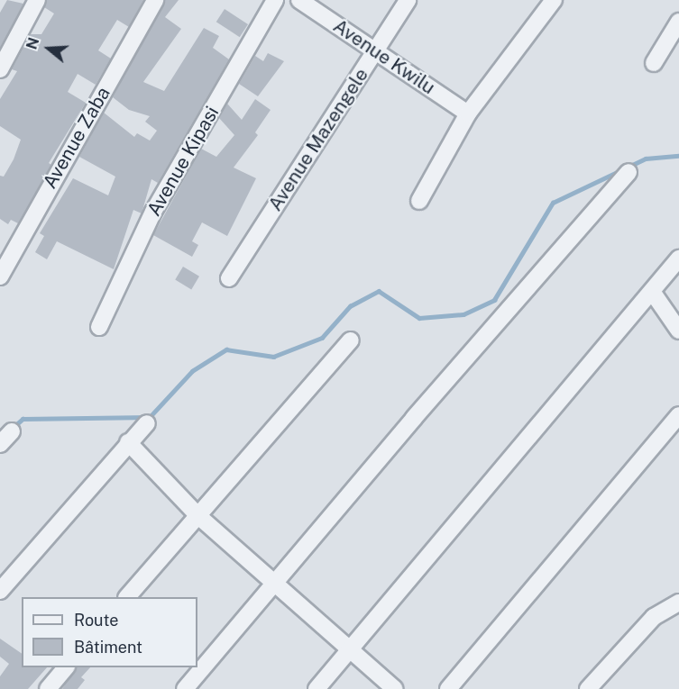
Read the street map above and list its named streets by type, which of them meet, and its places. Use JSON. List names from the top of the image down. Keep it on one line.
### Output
{"streets":{"street":["Avenue Kwilu","Avenue Zaba","Avenue Mazengele","Avenue Kipasi"]},"crossings":[["Avenue Kwilu","Avenue Mazengele"]],"legend":["Route","Bâtiment"],"north":"left"}
